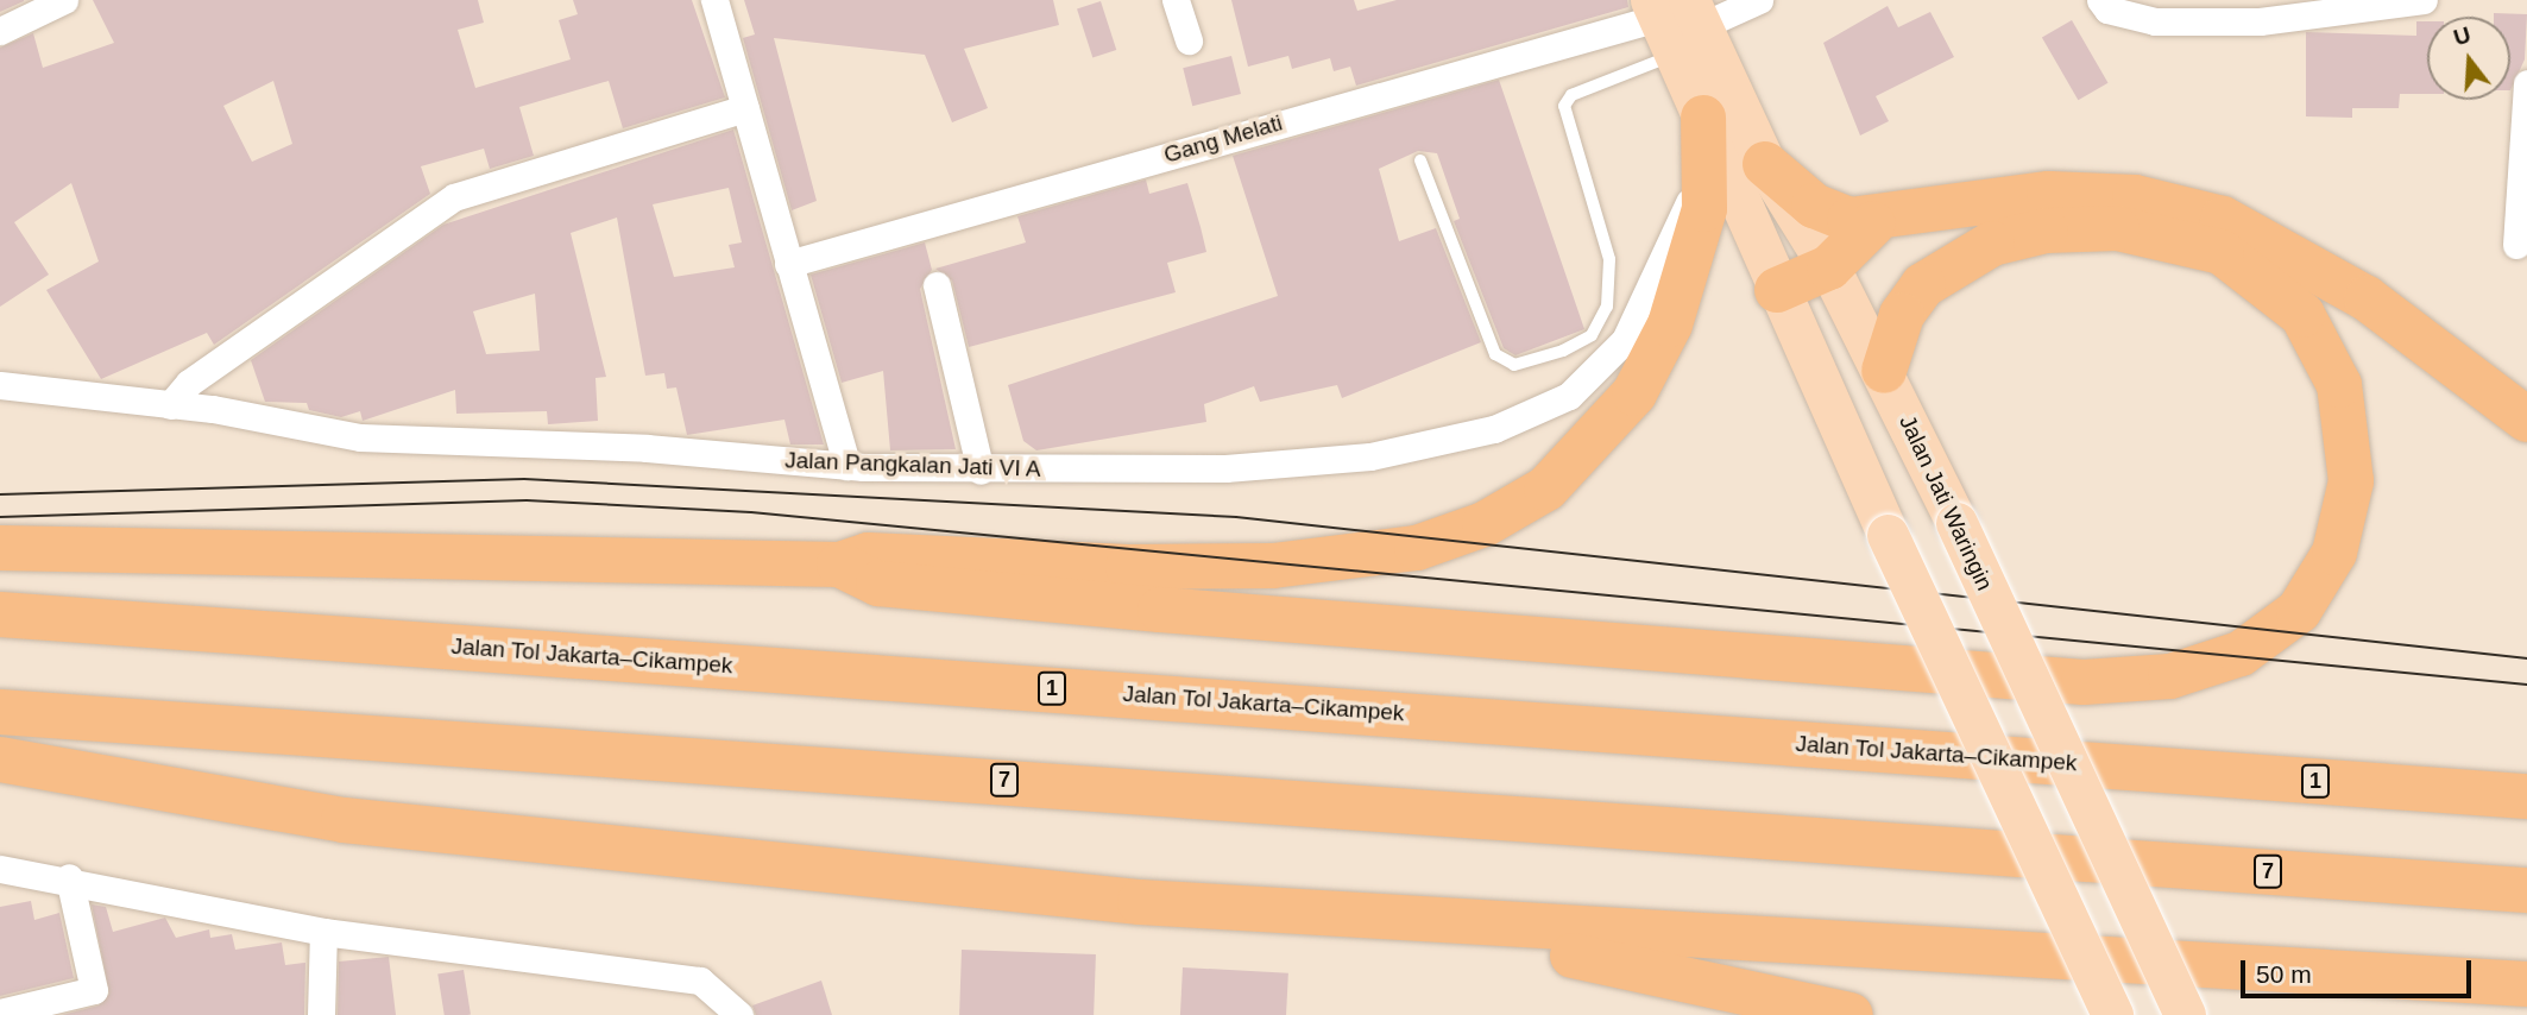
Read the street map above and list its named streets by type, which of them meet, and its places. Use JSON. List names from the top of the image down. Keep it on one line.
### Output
{"streets":{"highway":["Jalan Tol Jakarta–Cikampek","1","7"],"main road":["Jalan Jati Waringin"],"street":["Gang Melati","Jalan Pangkalan Jati VI A"]},"crossings":[["Gang Melati","Jalan Jati Waringin"]],"scale_bar":"50 m","north":"top"}
